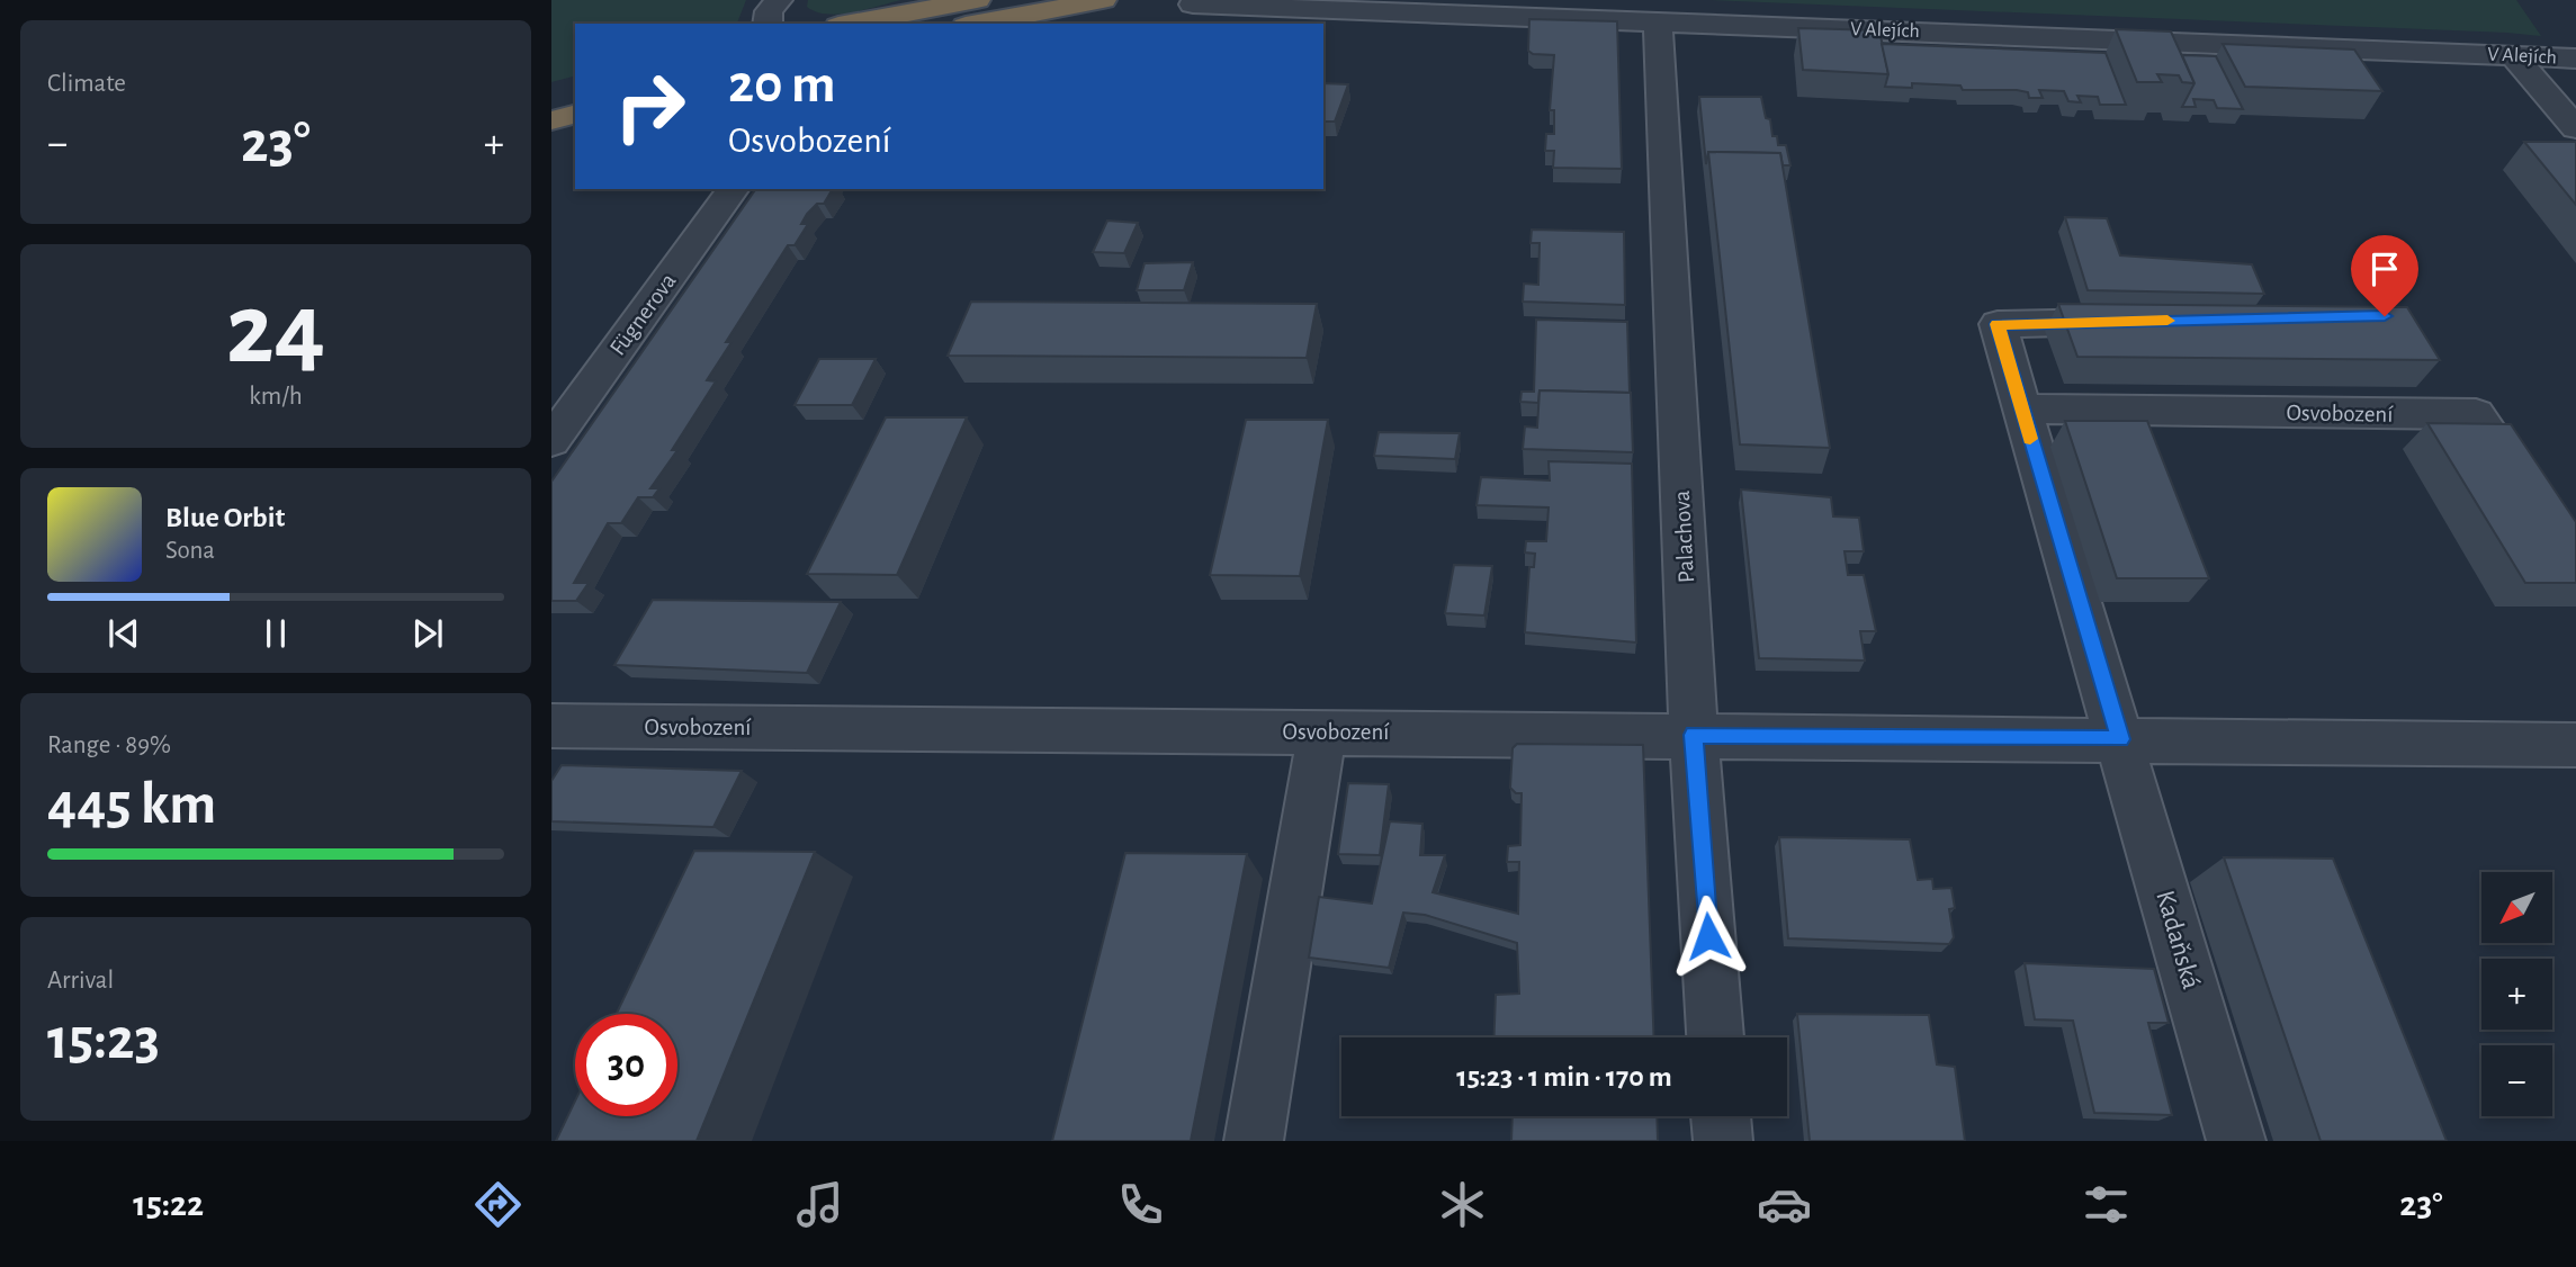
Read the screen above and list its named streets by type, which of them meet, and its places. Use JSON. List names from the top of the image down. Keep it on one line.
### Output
{"streets":{"street":["V Alejích","Fügnerova","Osvobození","Palachova","Kadaňská"]},"crossings":[["V Alejích","Palachova"],["Osvobození","Palachova"],["Osvobození","Kadaňská"]],"north":"bottom left","page":{"tile":["Climate",["24","km/h"],["Range · 89%","445 km"],["Arrival","15:23"]],"turn":["20 m","Osvobození"],"heat":["−","23°","+"],"song":["Blue Orbit","Sona"],"map_buttons":["+","−"],"limit":"30","trip":"15:23 · 1 min · 170 m","tabs":["15:22","23°"]}}
